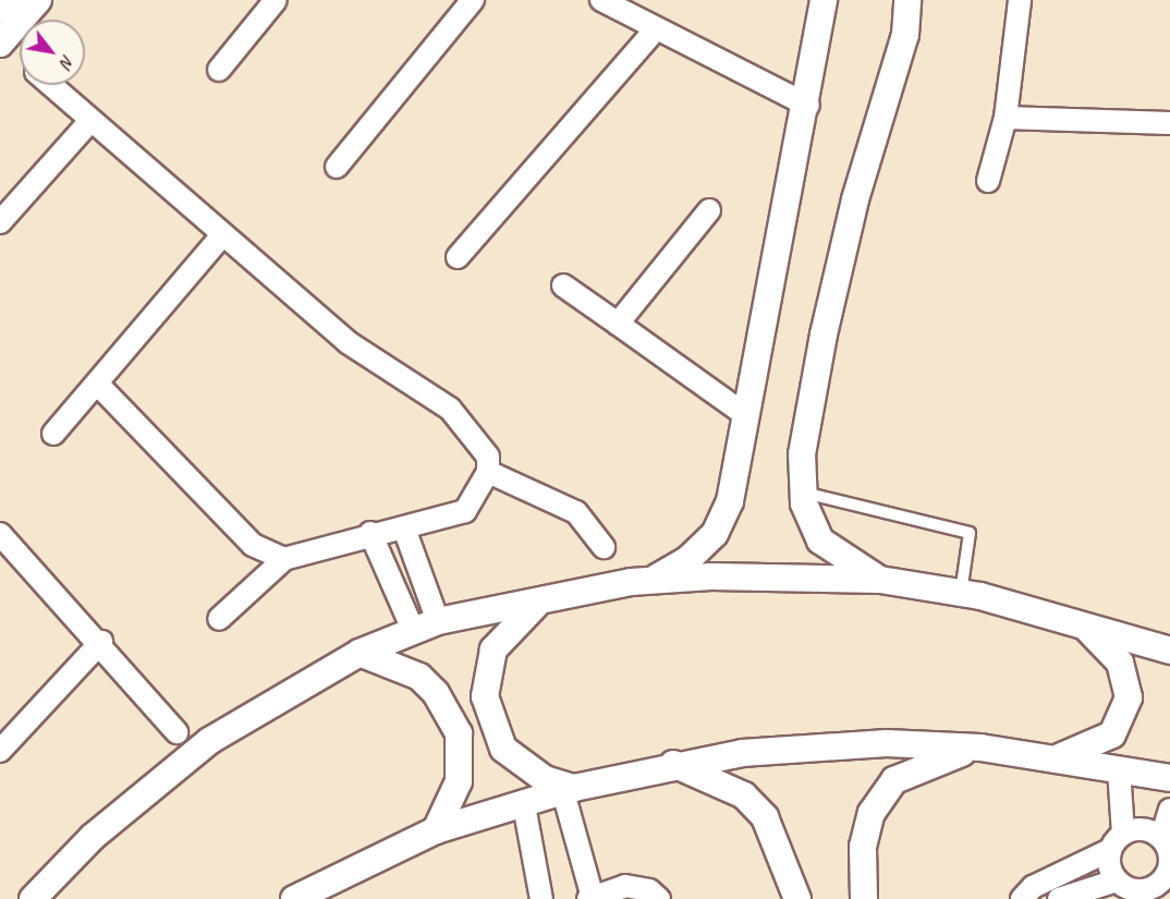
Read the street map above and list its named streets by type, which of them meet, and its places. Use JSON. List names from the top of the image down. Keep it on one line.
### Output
{"north":"bottom right"}
